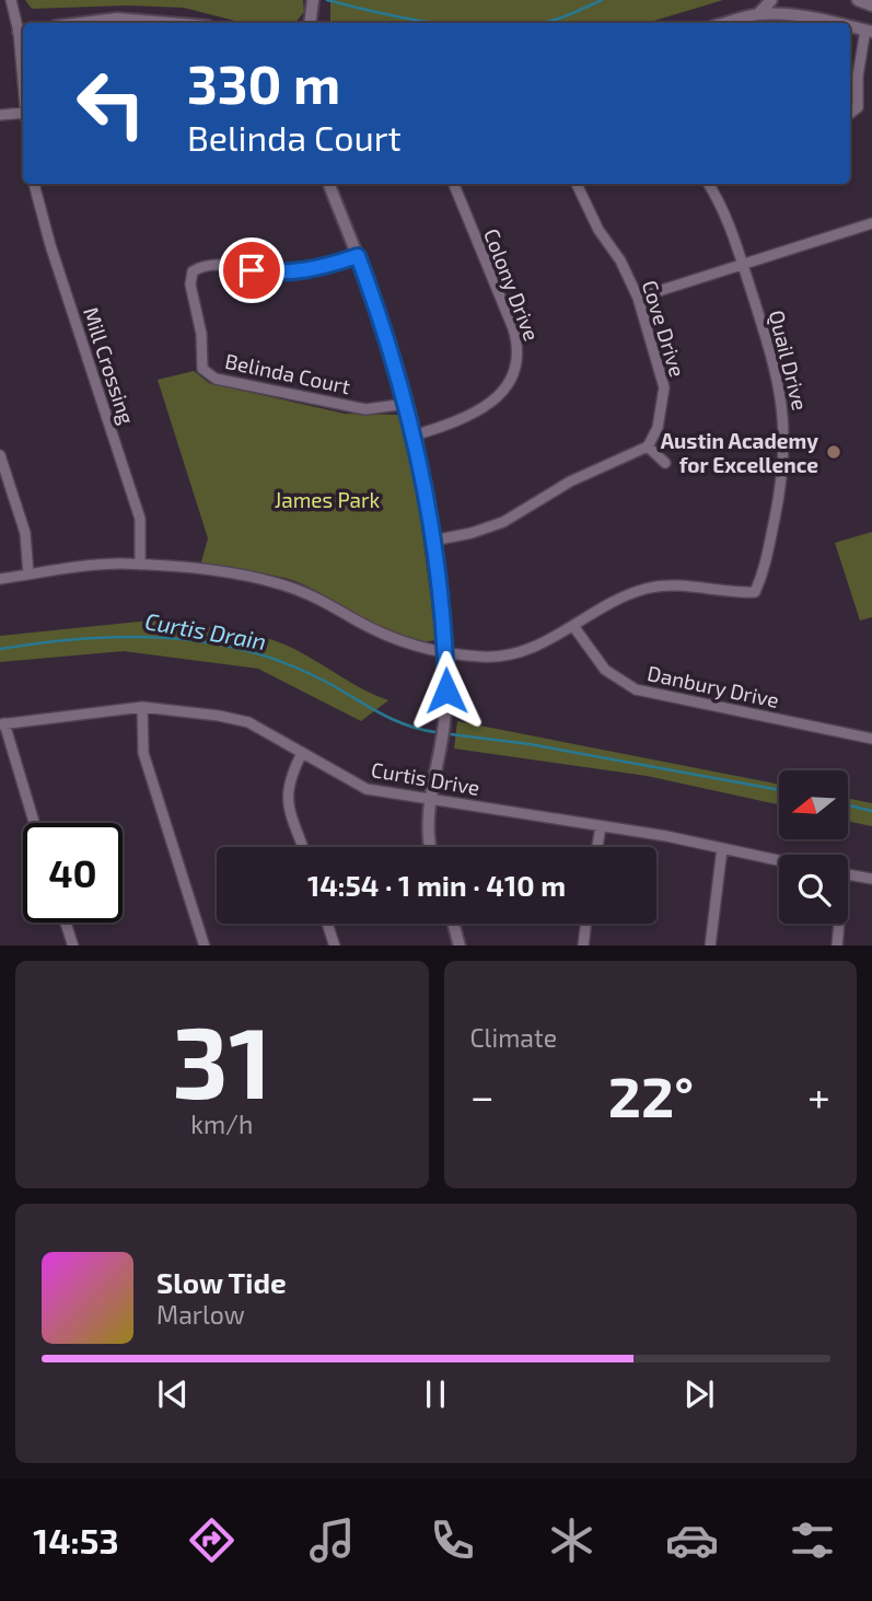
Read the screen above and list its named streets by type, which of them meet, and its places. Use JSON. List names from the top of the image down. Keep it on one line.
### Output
{"streets":{"street":["Colony Drive","Cove Drive","Quail Drive","Mill Crossing","Belinda Court","Danbury Drive","Curtis Drive"]},"crossings":[["Quail Drive","Danbury Drive"]],"water":["Curtis Drain"],"parks":["James Park"],"places":["Austin Academy for Excellence"],"north":"left","page":{"turn":["330 m","Belinda Court"],"limit":"40","trip":"14:54 · 1 min · 410 m","tile":[["31","km/h"],"Climate"],"heat":["−","22°","+"],"song":["Slow Tide","Marlow"],"tabs":"14:53"}}
